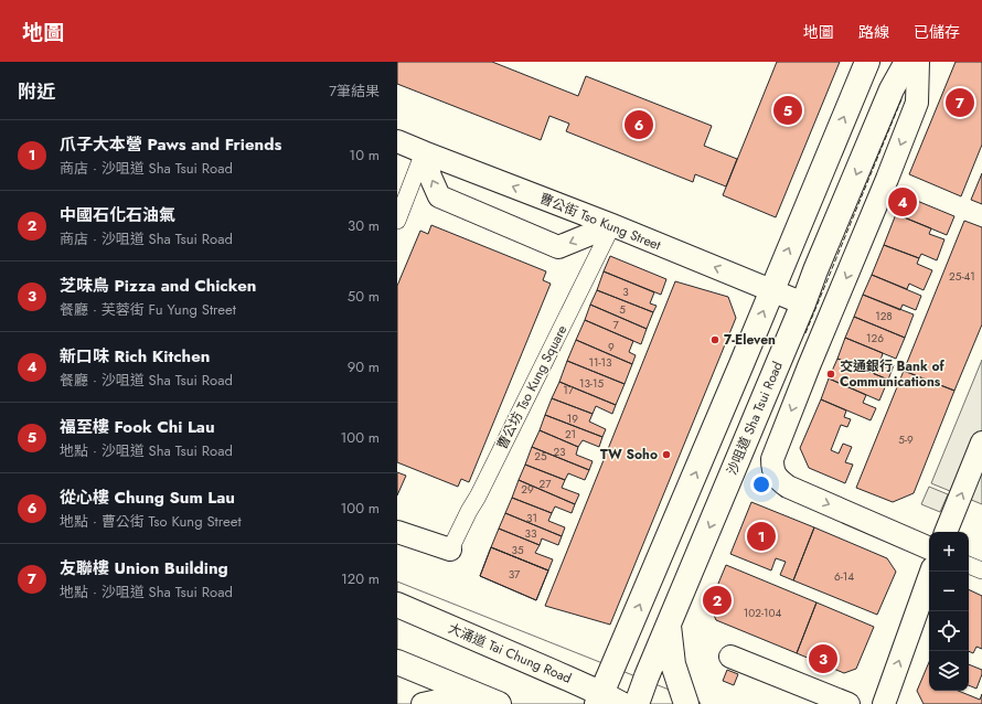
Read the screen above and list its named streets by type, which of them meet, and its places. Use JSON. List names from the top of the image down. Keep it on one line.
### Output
{"streets":{"main road":["沙咀道 Sha Tsui Road","大涌道 Tai Chung Road"],"street":["曹公街 Tso Kung Street","曹公坊 Tso Kung Square"]},"crossings":[["曹公街 Tso Kung Street","曹公坊 Tso Kung Square"],["曹公街 Tso Kung Street","沙咀道 Sha Tsui Road"]],"one_way":["曹公街 Tso Kung Street"],"places":["7-Eleven","交通銀行 Bank of Communications","TW Soho"],"house_numbers":["25-41","3","5","128","7","126","9","11-13","13-15","17","19","21","5-9","23","25","27","29","31","33","35","37","6-14","102-104"],"page":{"header":"地圖","nav":["地圖","路線","已儲存"],"heading":["附近","7筆結果"],"pins":["7","5","6","4","1","2","3"],"list":[{"mark":"1","name":"爪子大本營 Paws and Friends","note":"商店 · 沙咀道 Sha Tsui Road","value":"10 m"},{"mark":"2","name":"中國石化石油氣","note":"商店 · 沙咀道 Sha Tsui Road","value":"30 m"},{"mark":"3","name":"芝味鳥 Pizza and Chicken","note":"餐廳 · 芙蓉街 Fu Yung Street","value":"50 m"},{"mark":"4","name":"新口味 Rich Kitchen","note":"餐廳 · 沙咀道 Sha Tsui Road","value":"90 m"},{"mark":"5","name":"福至樓 Fook Chi Lau","note":"地點 · 沙咀道 Sha Tsui Road","value":"100 m"},{"mark":"6","name":"從心樓 Chung Sum Lau","note":"地點 · 曹公街 Tso Kung Street","value":"100 m"},{"mark":"7","name":"友聯樓 Union Building","note":"地點 · 沙咀道 Sha Tsui Road","value":"120 m"}],"map_buttons":["+","−"]}}
